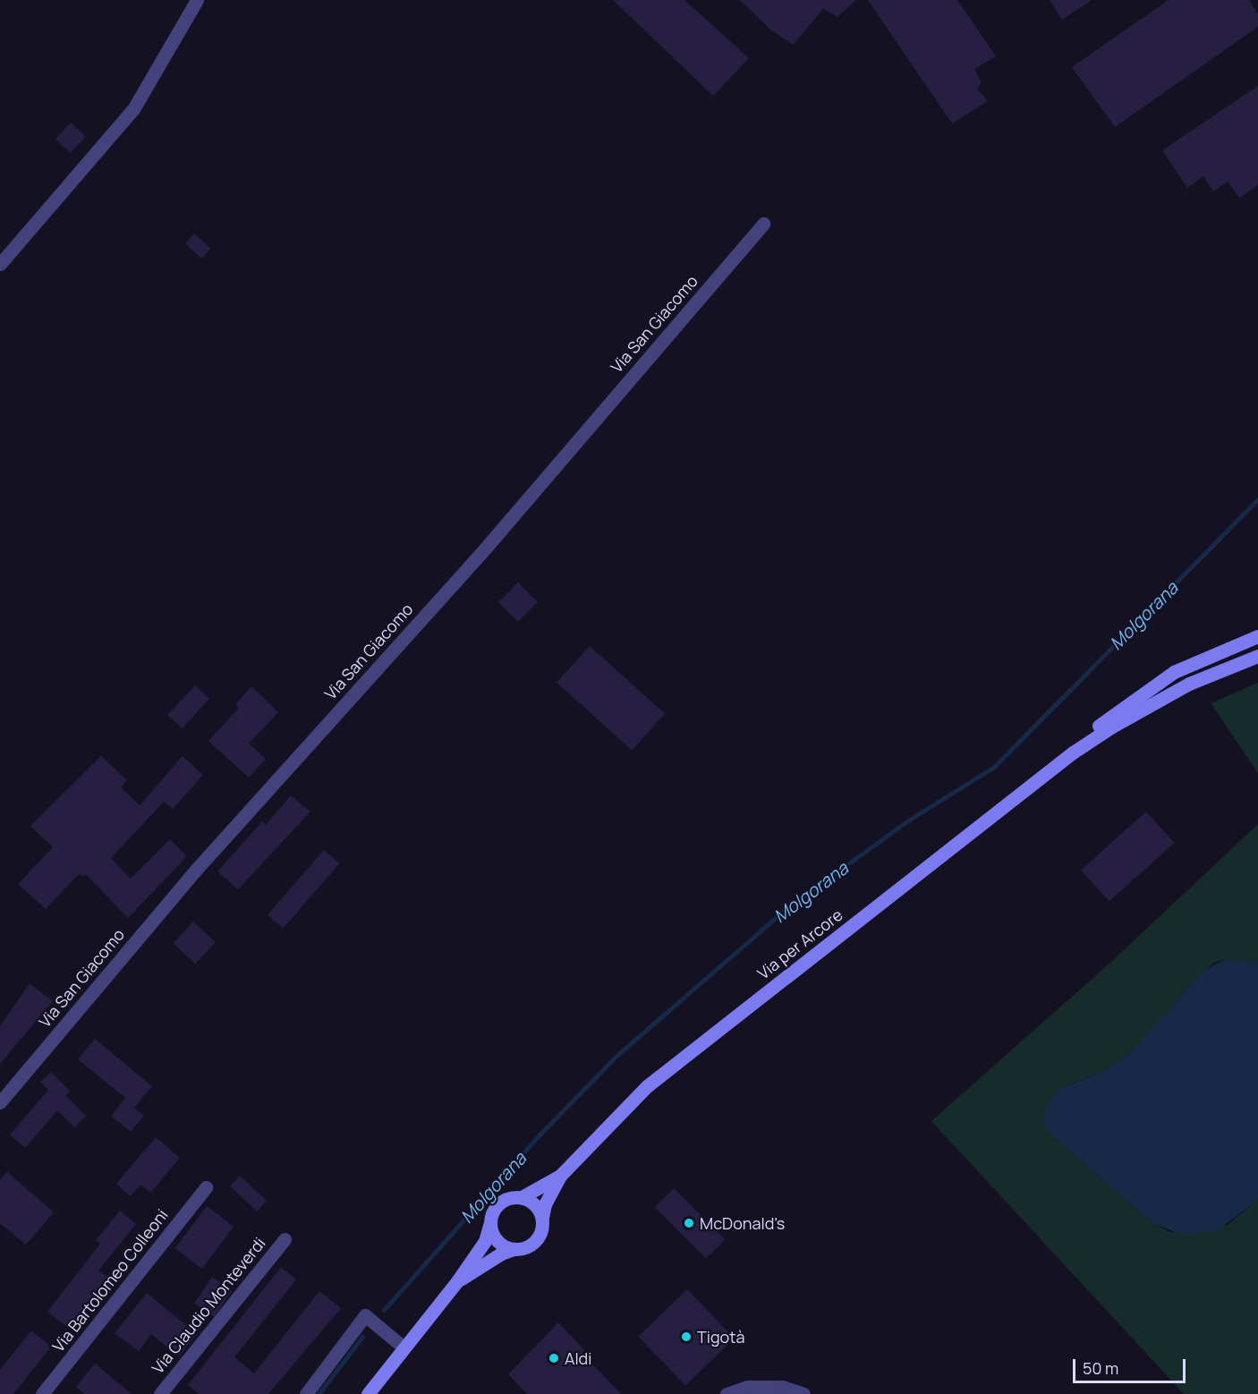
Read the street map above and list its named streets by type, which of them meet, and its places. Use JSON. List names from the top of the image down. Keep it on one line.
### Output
{"streets":{"main road":["Via per Arcore"],"street":["Via San Giacomo","Via Bartolomeo Colleoni","Via Claudio Monteverdi"]},"water":["Molgorana"],"places":["McDonald's","Tigotà","Aldi"],"scale_bar":"50 m"}
